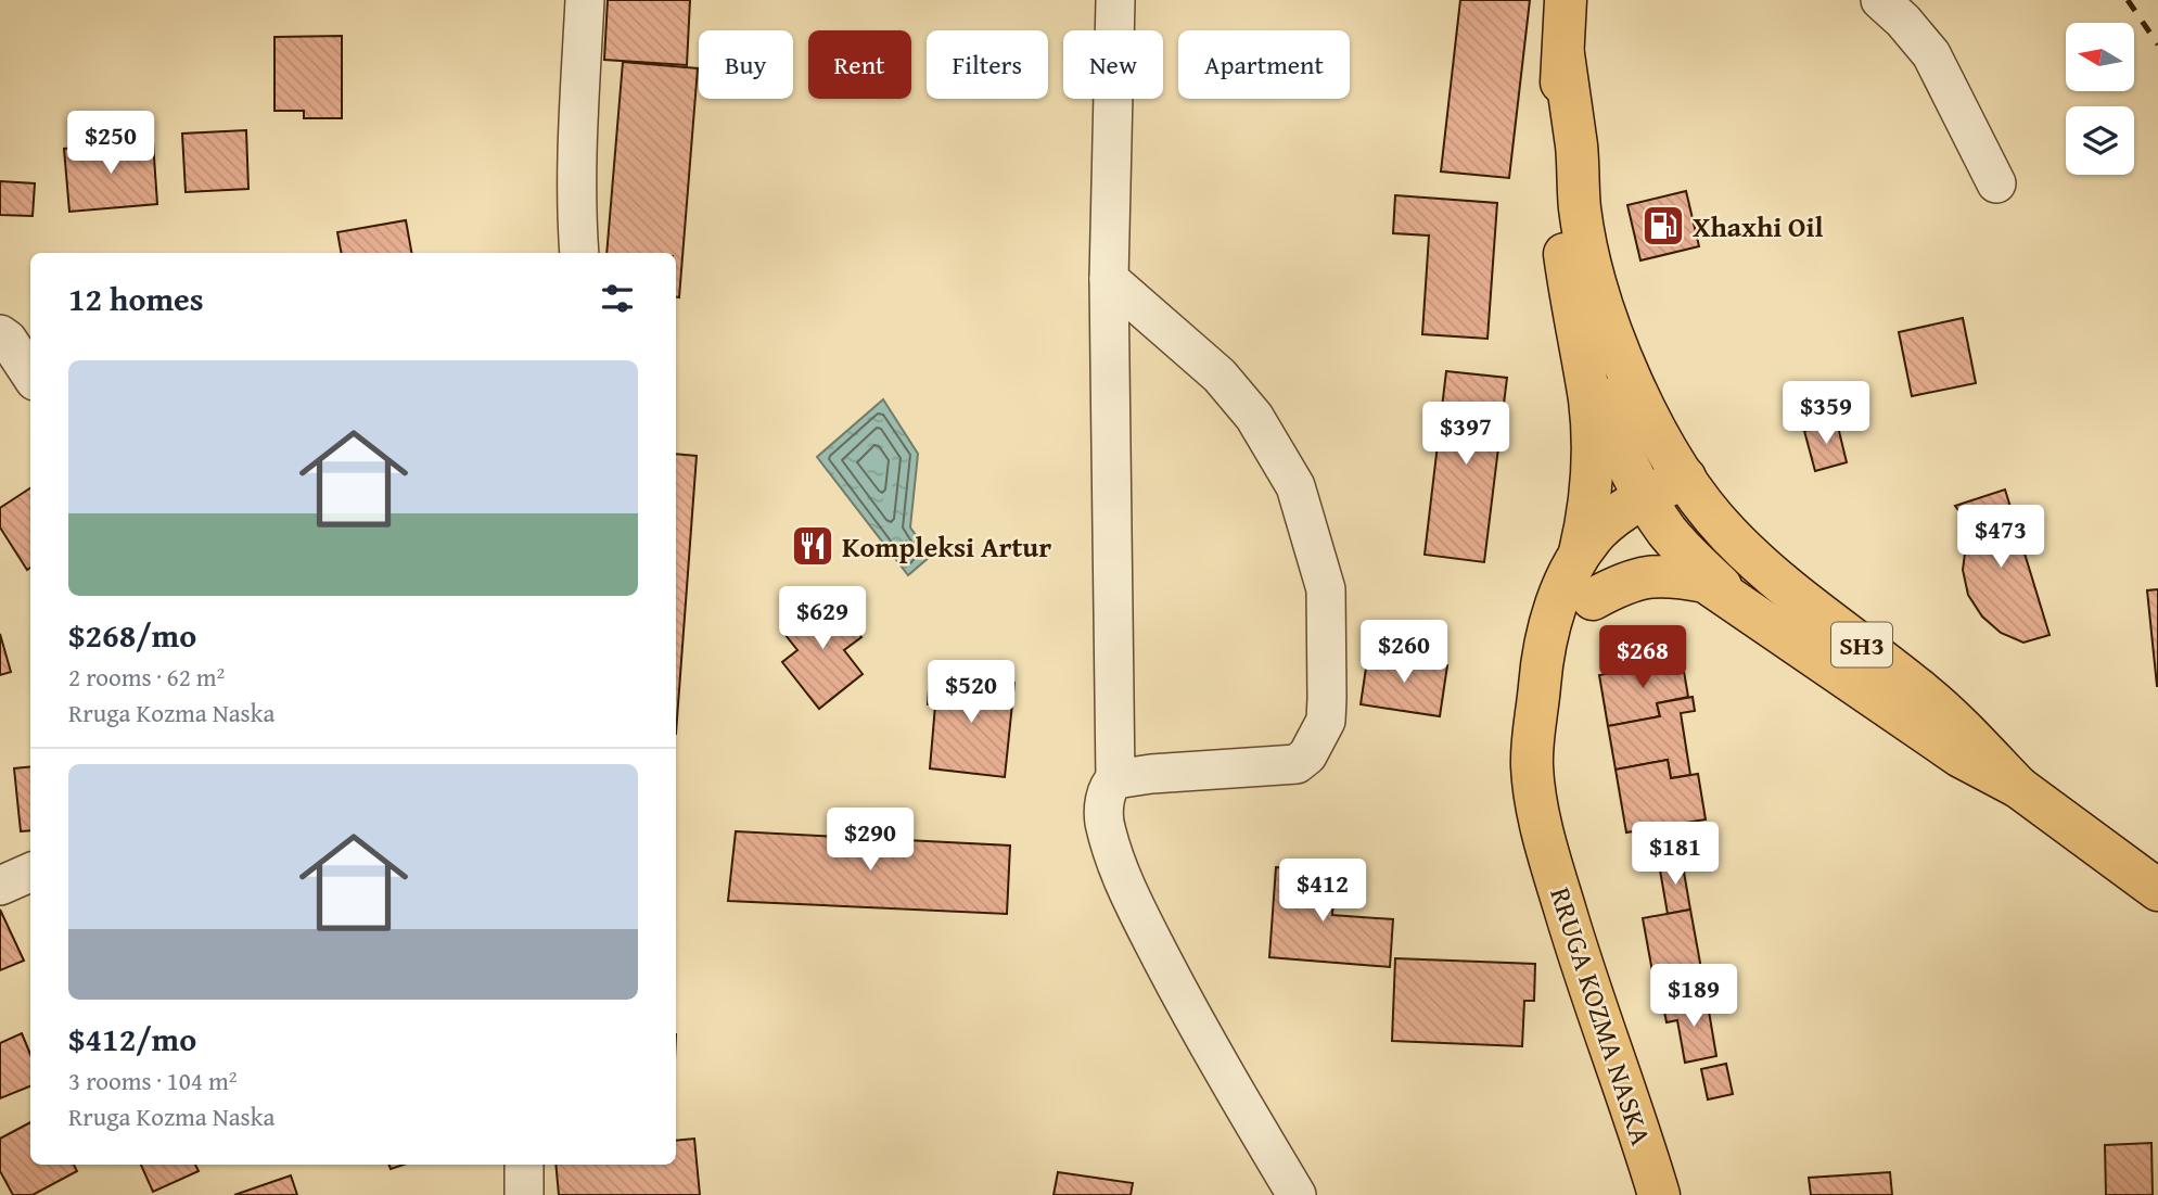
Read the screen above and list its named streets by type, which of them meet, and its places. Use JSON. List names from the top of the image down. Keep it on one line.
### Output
{"streets":{"main road":["SH3","RRUGA KOZMA NASKA"]},"crossings":[["SH3","RRUGA KOZMA NASKA"]],"places":{"fuel station":["Xhaxhi Oil"],"restaurant":["Kompleksi Artur"]},"north":"left","page":{"chip":["Buy","Rent","Filters","New","Apartment"],"price":["$250","$359","$397","$473","$629","$260","$268","$520","$290","$181","$412","$189"],"heading":"12 homes","list":[{"name":"$268/mo","note":"2 rooms · 62 m² · Rruga Kozma Naska"},{"name":"$412/mo","note":"3 rooms · 104 m² · Rruga Kozma Naska"}]}}
